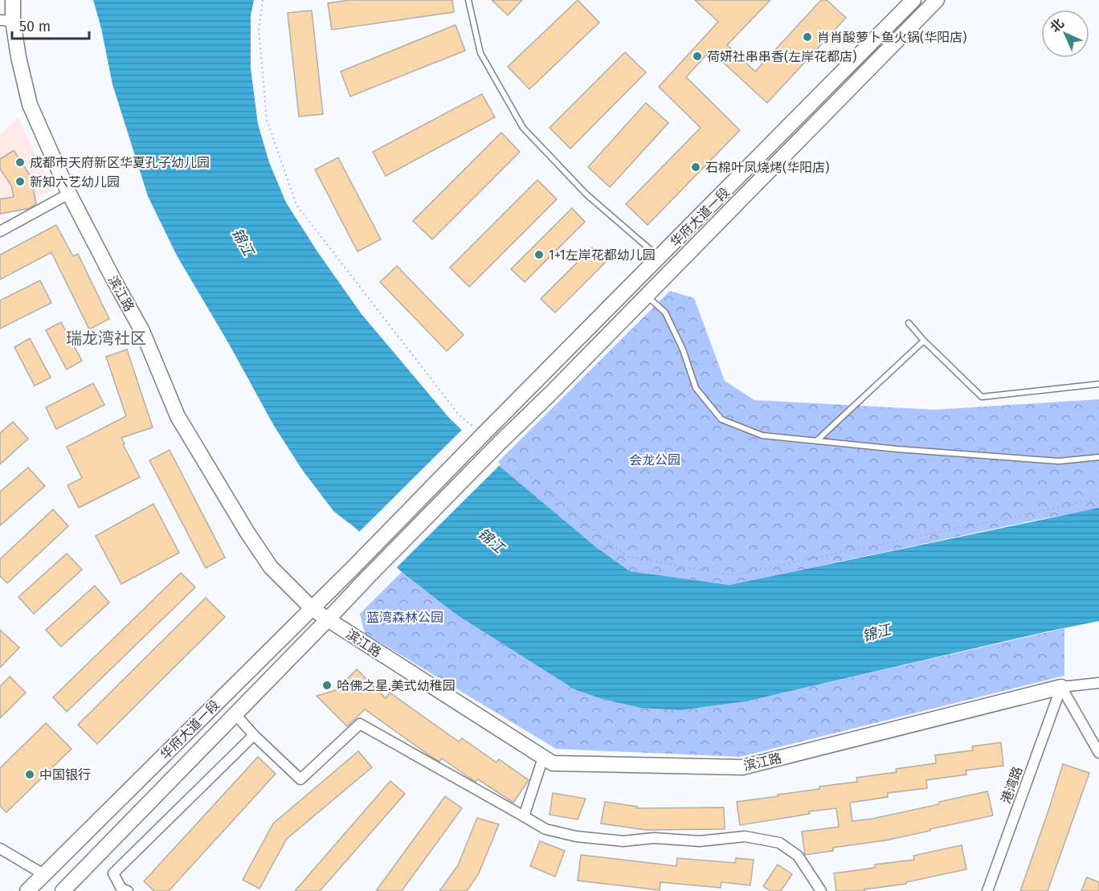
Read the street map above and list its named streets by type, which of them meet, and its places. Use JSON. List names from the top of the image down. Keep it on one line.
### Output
{"streets":{"main road":["华府大道一段","滨江路"],"street":["港湾路"]},"crossings":[["华府大道一段","滨江路"],["滨江路","港湾路"]],"districts":["瑞龙湾社区"],"water":["锦江"],"parks":["会龙公园","蓝湾森林公园"],"places":["肖肖酸萝卜鱼火锅(华阳店)","荷妍社串串香(左岸花都店)","成都市天府新区华夏孔子幼儿园","石棉叶凤烧烤(华阳店)","新知六艺幼儿园","1+1左岸花都幼儿园","哈佛之星.美式幼稚园","中国银行"],"scale_bar":"50 m","north":"top left"}
